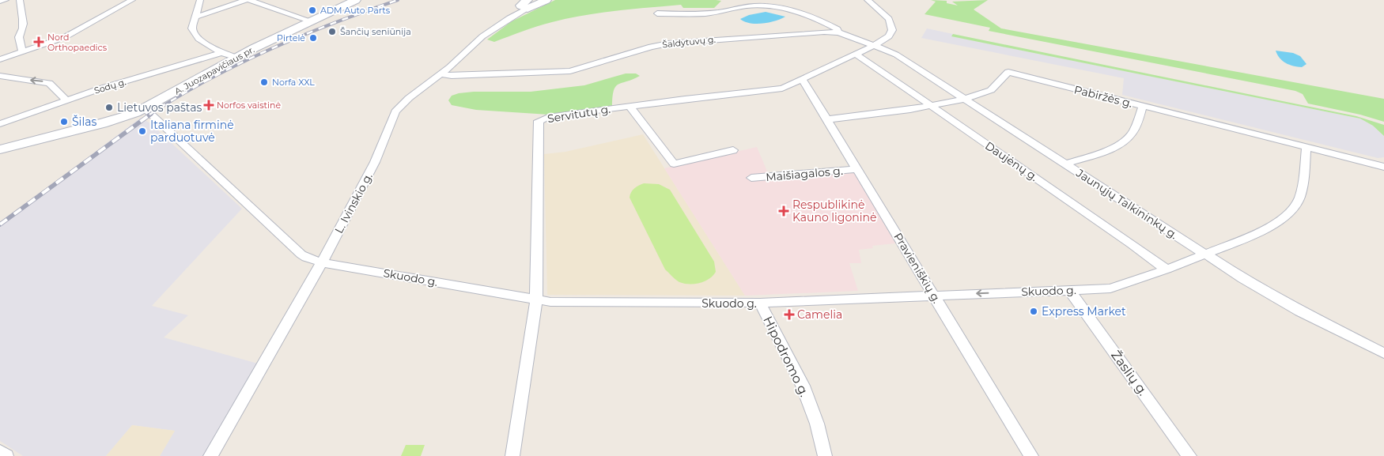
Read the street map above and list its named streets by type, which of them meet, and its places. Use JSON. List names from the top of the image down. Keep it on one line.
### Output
{"streets":{"main road":["A. Juozapavičiaus pr.","L. Ivinskio g."],"street":["Šaldytuvų g.","Sodų g.","Pabiržės g.","Servitutų g.","Daujėnų g.","Maišiagalos g.","Jaunųjų Talkininkų g.","Pravieniškių g.","Skuodo g.","Hipodromo g.","Žaslių g."]},"crossings":[["Šaldytuvų g.","Servitutų g."],["Šaldytuvų g.","L. Ivinskio g."],["Šaldytuvų g.","Jaunųjų Talkininkų g."],["A. Juozapavičiaus pr.","Skuodo g."],["Pabiržės g.","Daujėnų g."],["Pabiržės g.","Jaunųjų Talkininkų g."],["Pabiržės g.","Pravieniškių g."],["Pabiržės g.","Skuodo g."],["Servitutų g.","Daujėnų g."],["Servitutų g.","Jaunųjų Talkininkų g."],["Servitutų g.","Pravieniškių g."],["Servitutų g.","Skuodo g."],["Daujėnų g.","Skuodo g."],["Maišiagalos g.","Pravieniškių g."],["L. Ivinskio g.","Skuodo g."],["Jaunųjų Talkininkų g.","Skuodo g."],["Pravieniškių g.","Skuodo g."],["Skuodo g.","Hipodromo g."],["Skuodo g.","Žaslių g."]],"places":{"other":["ADM Auto Parts","Šančių seniūnija","Pirtelė","Norfa XXL","Lietuvos paštas","Šilas","Italiana firminė parduotuvė","Express Market"],"health":["Nord Orthopaedics","Norfos vaistinė","Respublikinė Kauno ligoninė","Camelia"]}}
